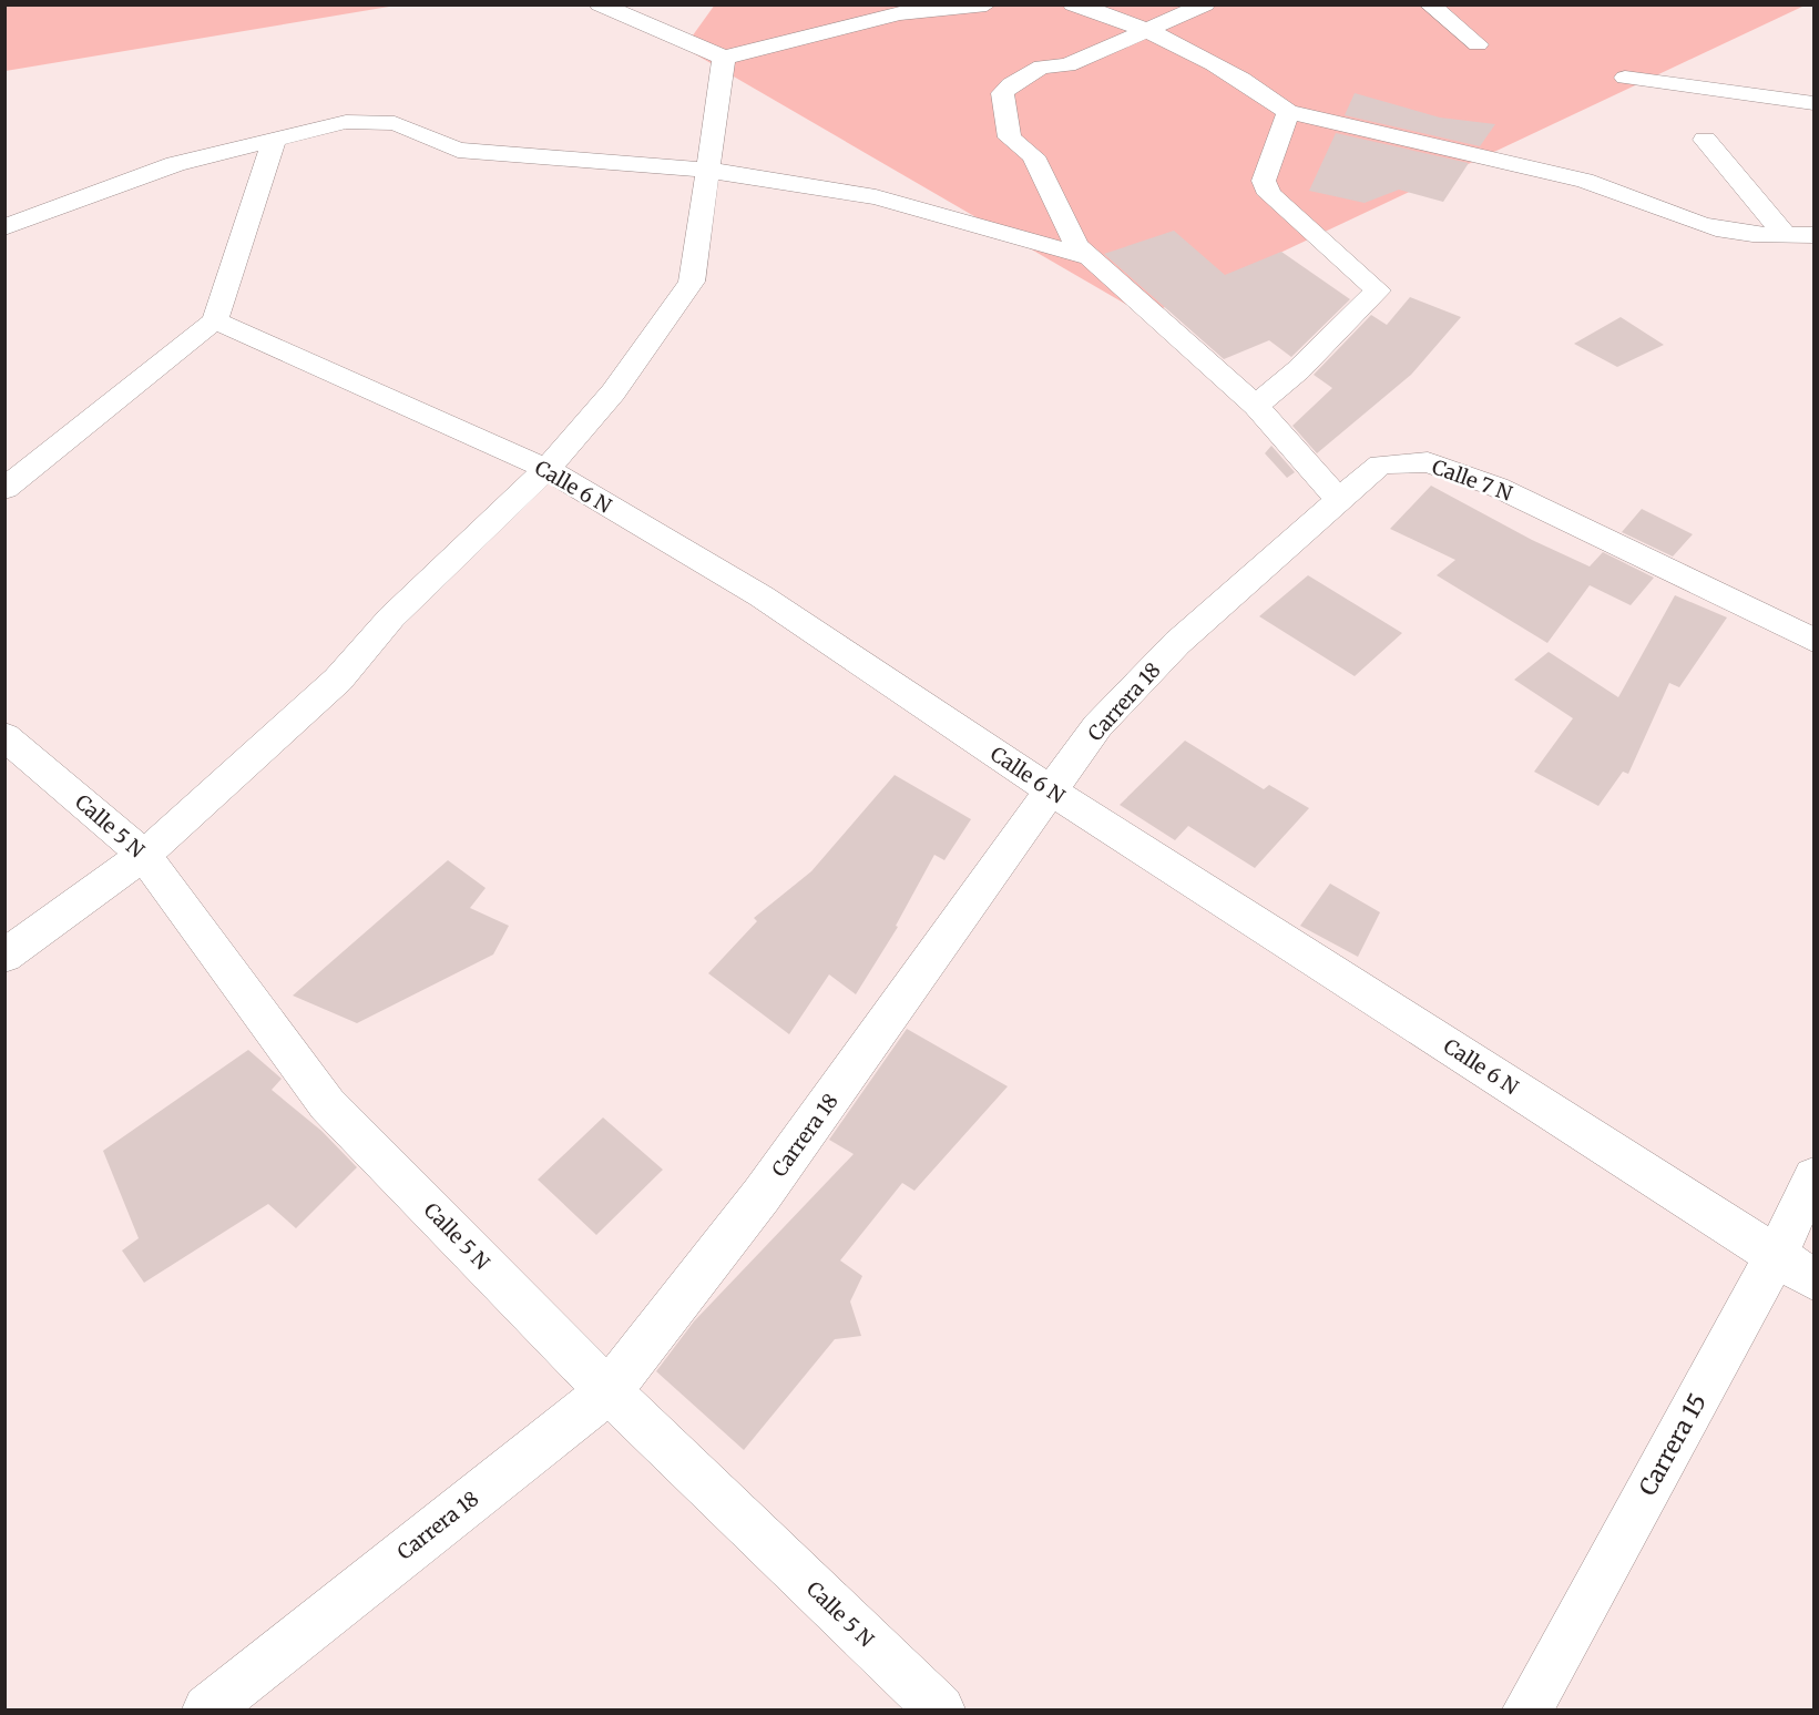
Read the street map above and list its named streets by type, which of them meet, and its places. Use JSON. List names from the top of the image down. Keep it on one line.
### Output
{"streets":{"street":["Calle 7 N","Calle 6 N","Carrera 18","Calle 5 N","Carrera 15"]},"crossings":[["Calle 7 N","Carrera 18"],["Calle 6 N","Carrera 18"],["Calle 6 N","Carrera 15"],["Carrera 18","Calle 5 N"]]}
